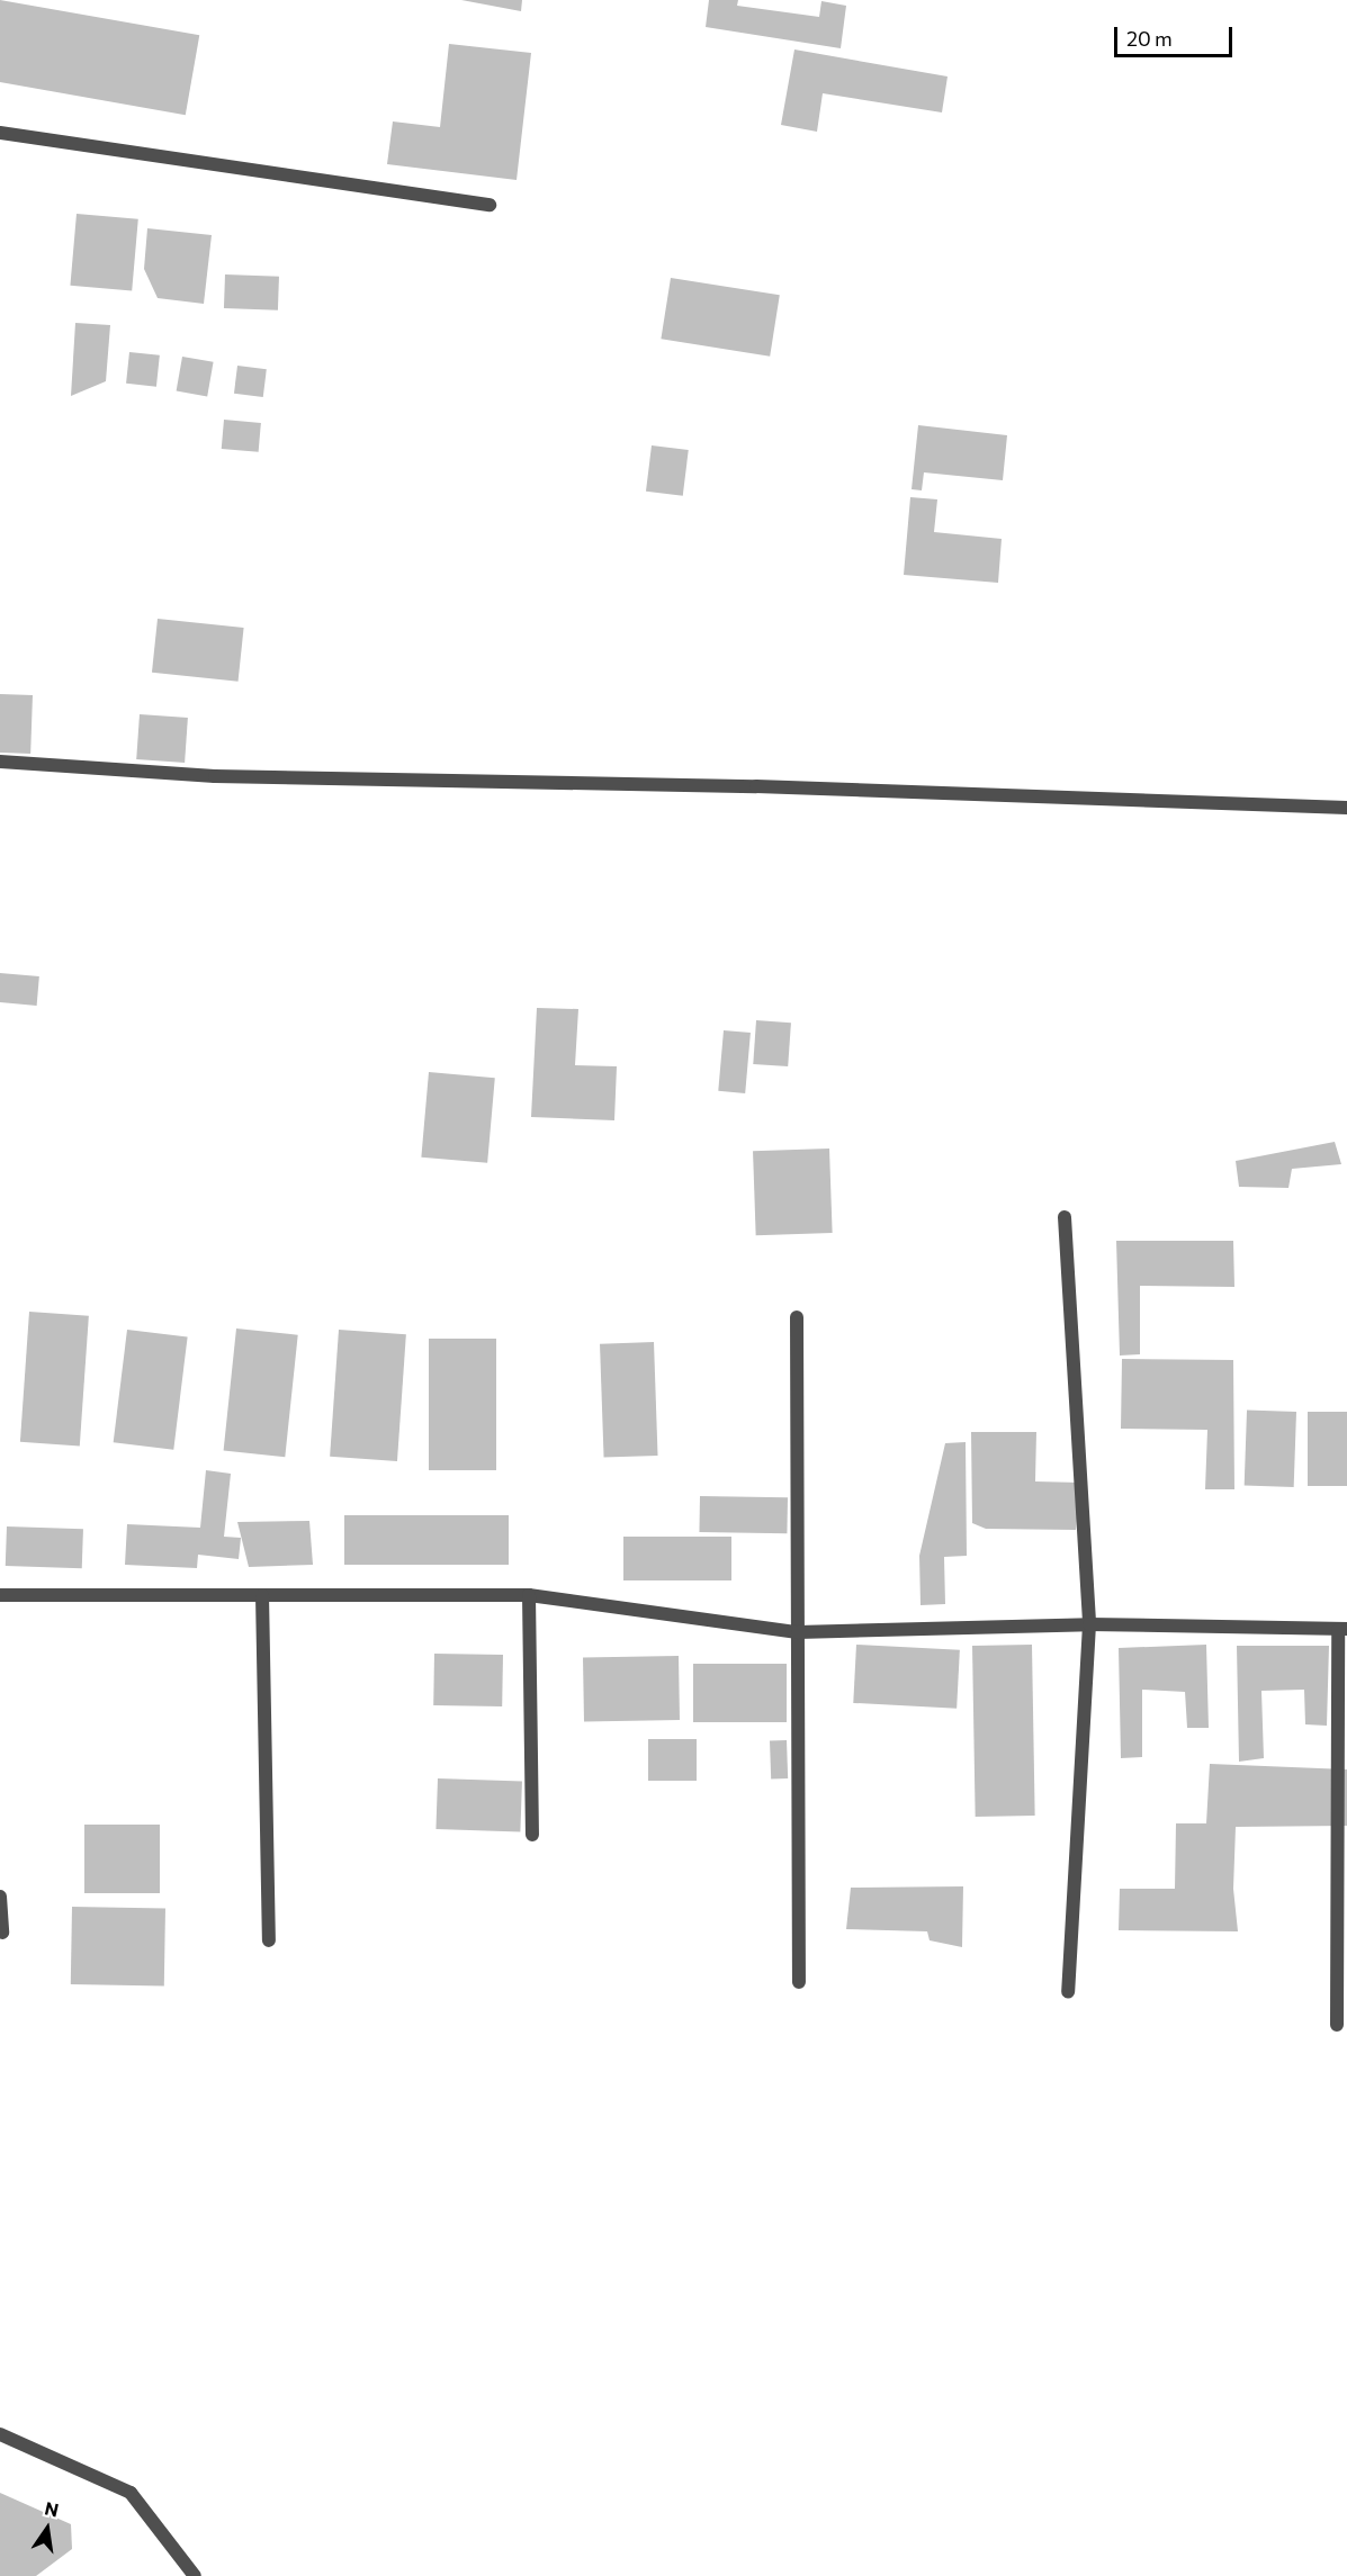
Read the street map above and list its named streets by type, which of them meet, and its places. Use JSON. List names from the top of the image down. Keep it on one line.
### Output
{"scale_bar":"20 m","north":"top"}
